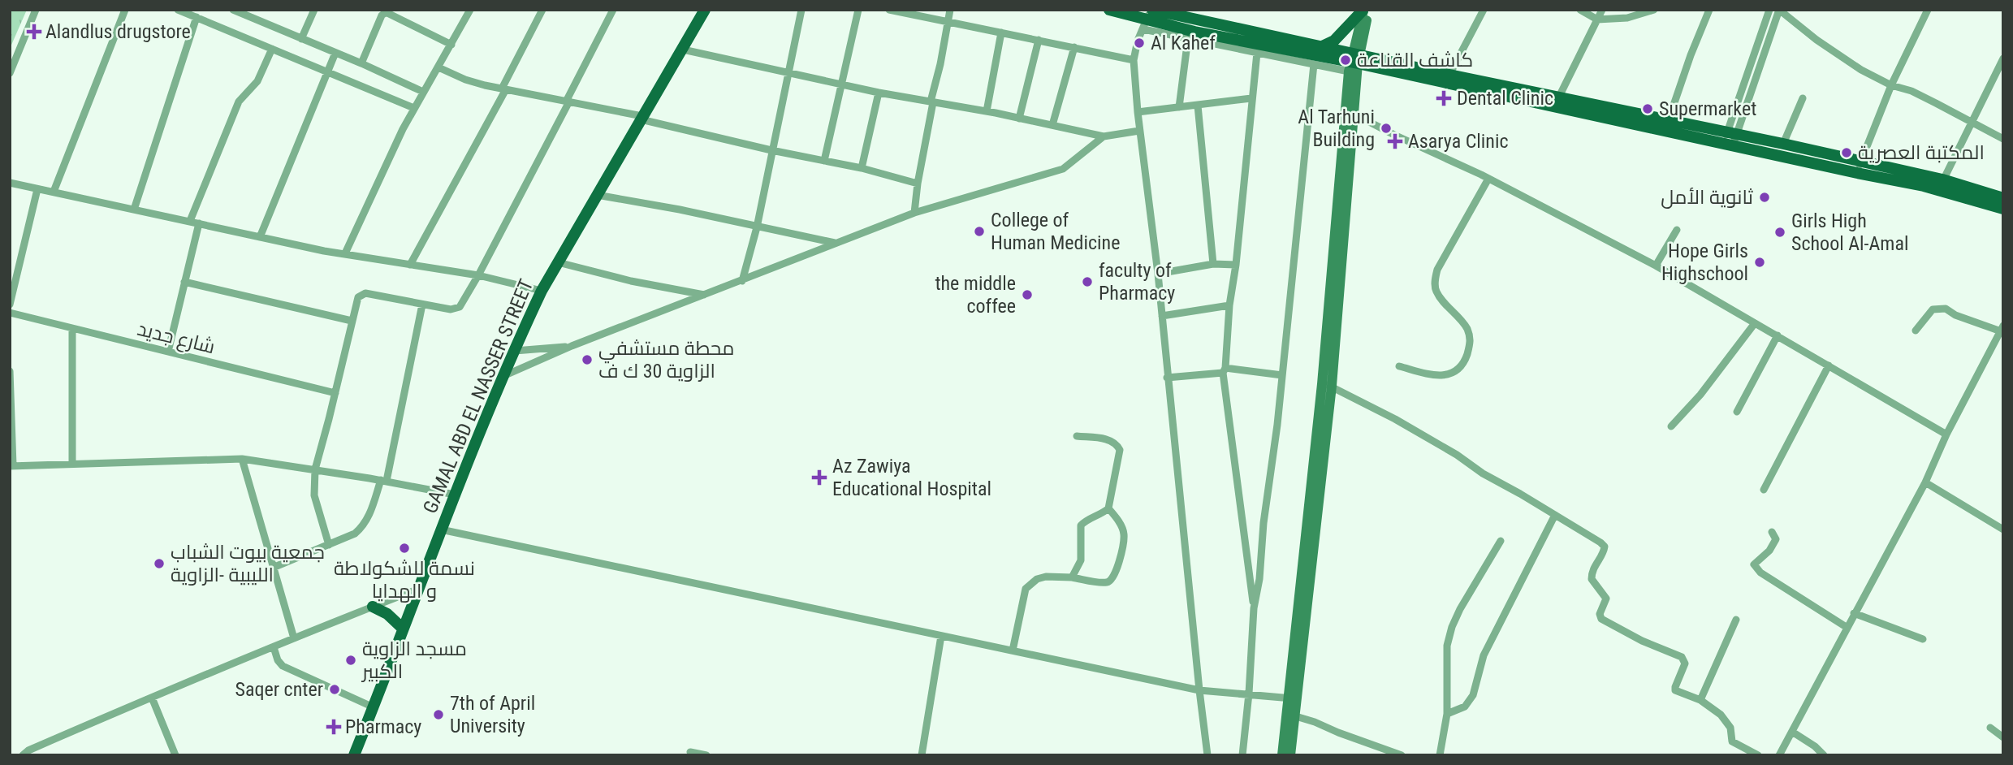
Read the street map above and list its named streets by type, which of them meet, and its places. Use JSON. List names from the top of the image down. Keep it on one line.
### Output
{"streets":{"main road":["GAMAL ABD EL NASSER STREET"],"street":["شارع جديد"]},"places":{"health":["Alandlus drugstore","Dental Clinic","Asarya Clinic","Az Zawiya Educational Hospital","Pharmacy"],"other":["Al Kahef","كاشف القناعة","Supermarket","Al Tarhuni Building","المكتبة العصرية","ثانوية الأمل","College of Human Medicine","Girls High School Al-Amal","Hope Girls Highschool","faculty of Pharmacy","the middle coffee","محطة مستشفي الزاوية 30 ك ف","نسمة للشكولاطة و الهدايا","جمعية بيوت الشباب الليبية -الزاوية","مسجد الزاوية الكبير","Saqer cnter","7th of April University"]}}
